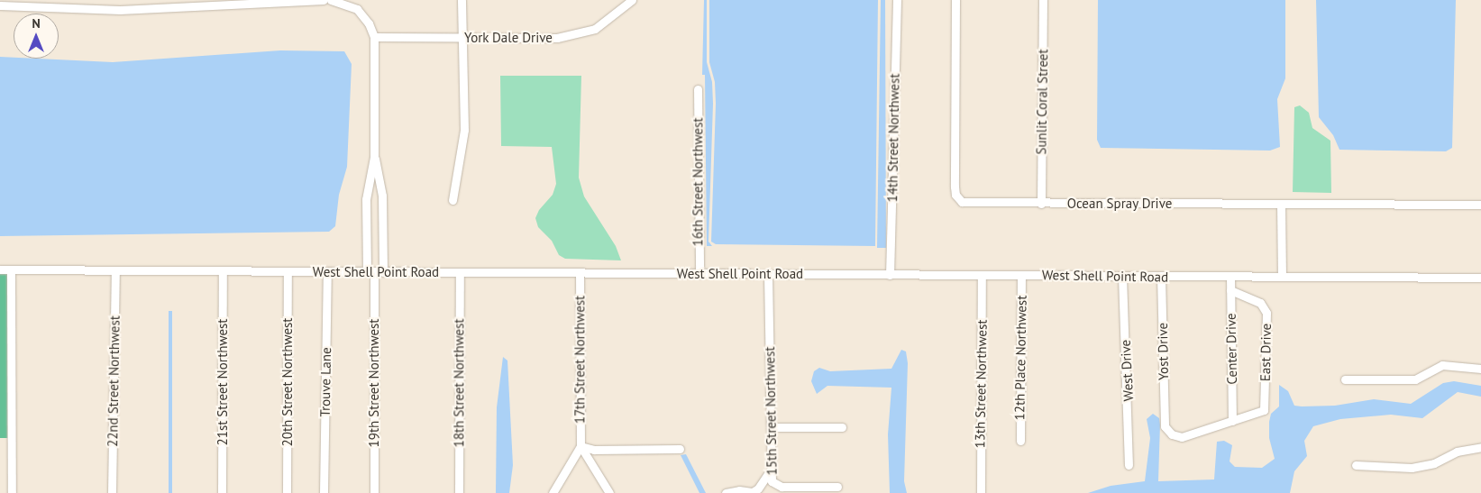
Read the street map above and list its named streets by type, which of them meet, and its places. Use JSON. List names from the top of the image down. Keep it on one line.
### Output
{"streets":{"street":["York Dale Drive","Sunlit Coral Street","14th Street Northwest","16th Street Northwest","Ocean Spray Drive","West Shell Point Road","Center Drive","Yost Drive","East Drive","12th Place Northwest","17th Street Northwest","West Drive","22nd Street Northwest","21st Street Northwest","20th Street Northwest","Trouve Lane","19th Street Northwest","18th Street Northwest","13th Street Northwest","15th Street Northwest"]},"crossings":[["Sunlit Coral Street","Ocean Spray Drive"],["14th Street Northwest","West Shell Point Road"],["16th Street Northwest","West Shell Point Road"],["West Shell Point Road","Center Drive"],["West Shell Point Road","Yost Drive"],["West Shell Point Road","12th Place Northwest"],["West Shell Point Road","17th Street Northwest"],["West Shell Point Road","West Drive"],["West Shell Point Road","22nd Street Northwest"],["West Shell Point Road","21st Street Northwest"],["West Shell Point Road","20th Street Northwest"],["West Shell Point Road","Trouve Lane"],["West Shell Point Road","19th Street Northwest"],["West Shell Point Road","18th Street Northwest"],["West Shell Point Road","13th Street Northwest"],["West Shell Point Road","15th Street Northwest"],["Center Drive","Yost Drive"],["Center Drive","East Drive"],["Yost Drive","East Drive"]],"north":"top"}
